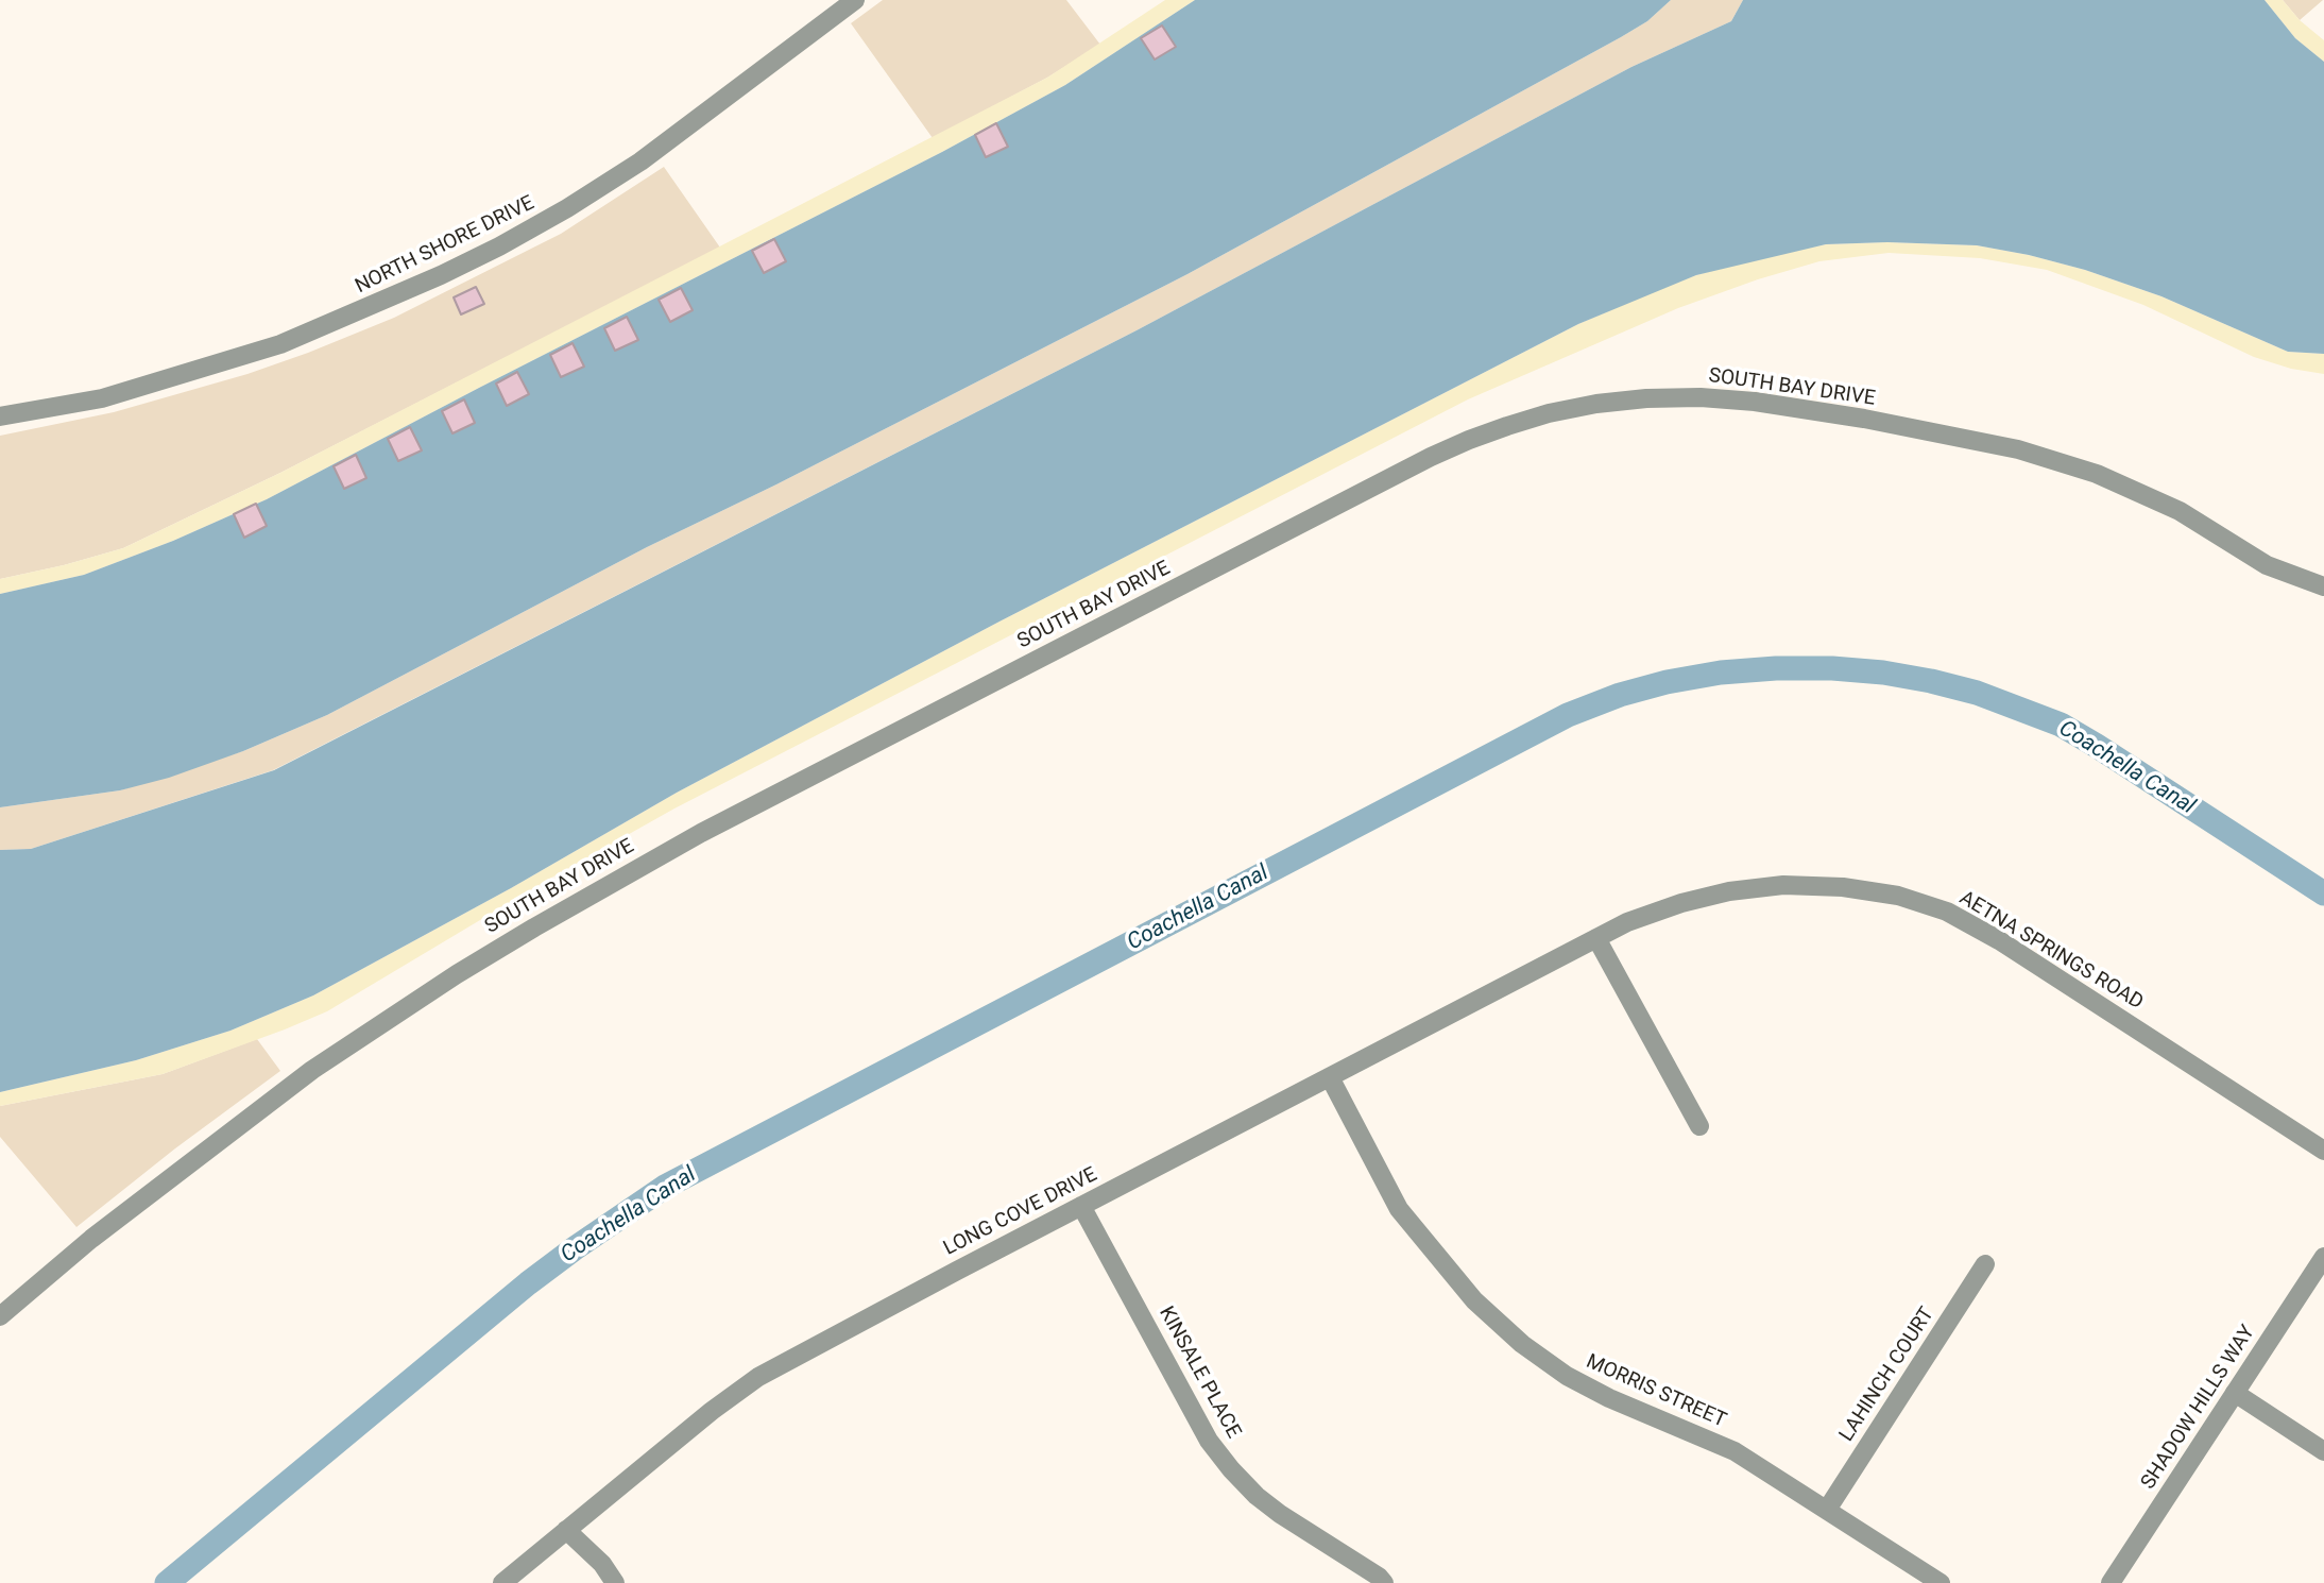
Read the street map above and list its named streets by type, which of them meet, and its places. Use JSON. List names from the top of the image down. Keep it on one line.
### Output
{"streets":{"street":["NORTH SHORE DRIVE","SOUTH BAY DRIVE","AETNA SPRINGS ROAD","LONG COVE DRIVE","KINSALE PLACE","LAHINCH COURT","MORRIS STREET","SHADOW HILLS WAY"]},"crossings":[["AETNA SPRINGS ROAD","LONG COVE DRIVE"],["LONG COVE DRIVE","KINSALE PLACE"],["LONG COVE DRIVE","MORRIS STREET"],["LAHINCH COURT","MORRIS STREET"]],"water":["Coachella Canal"]}
